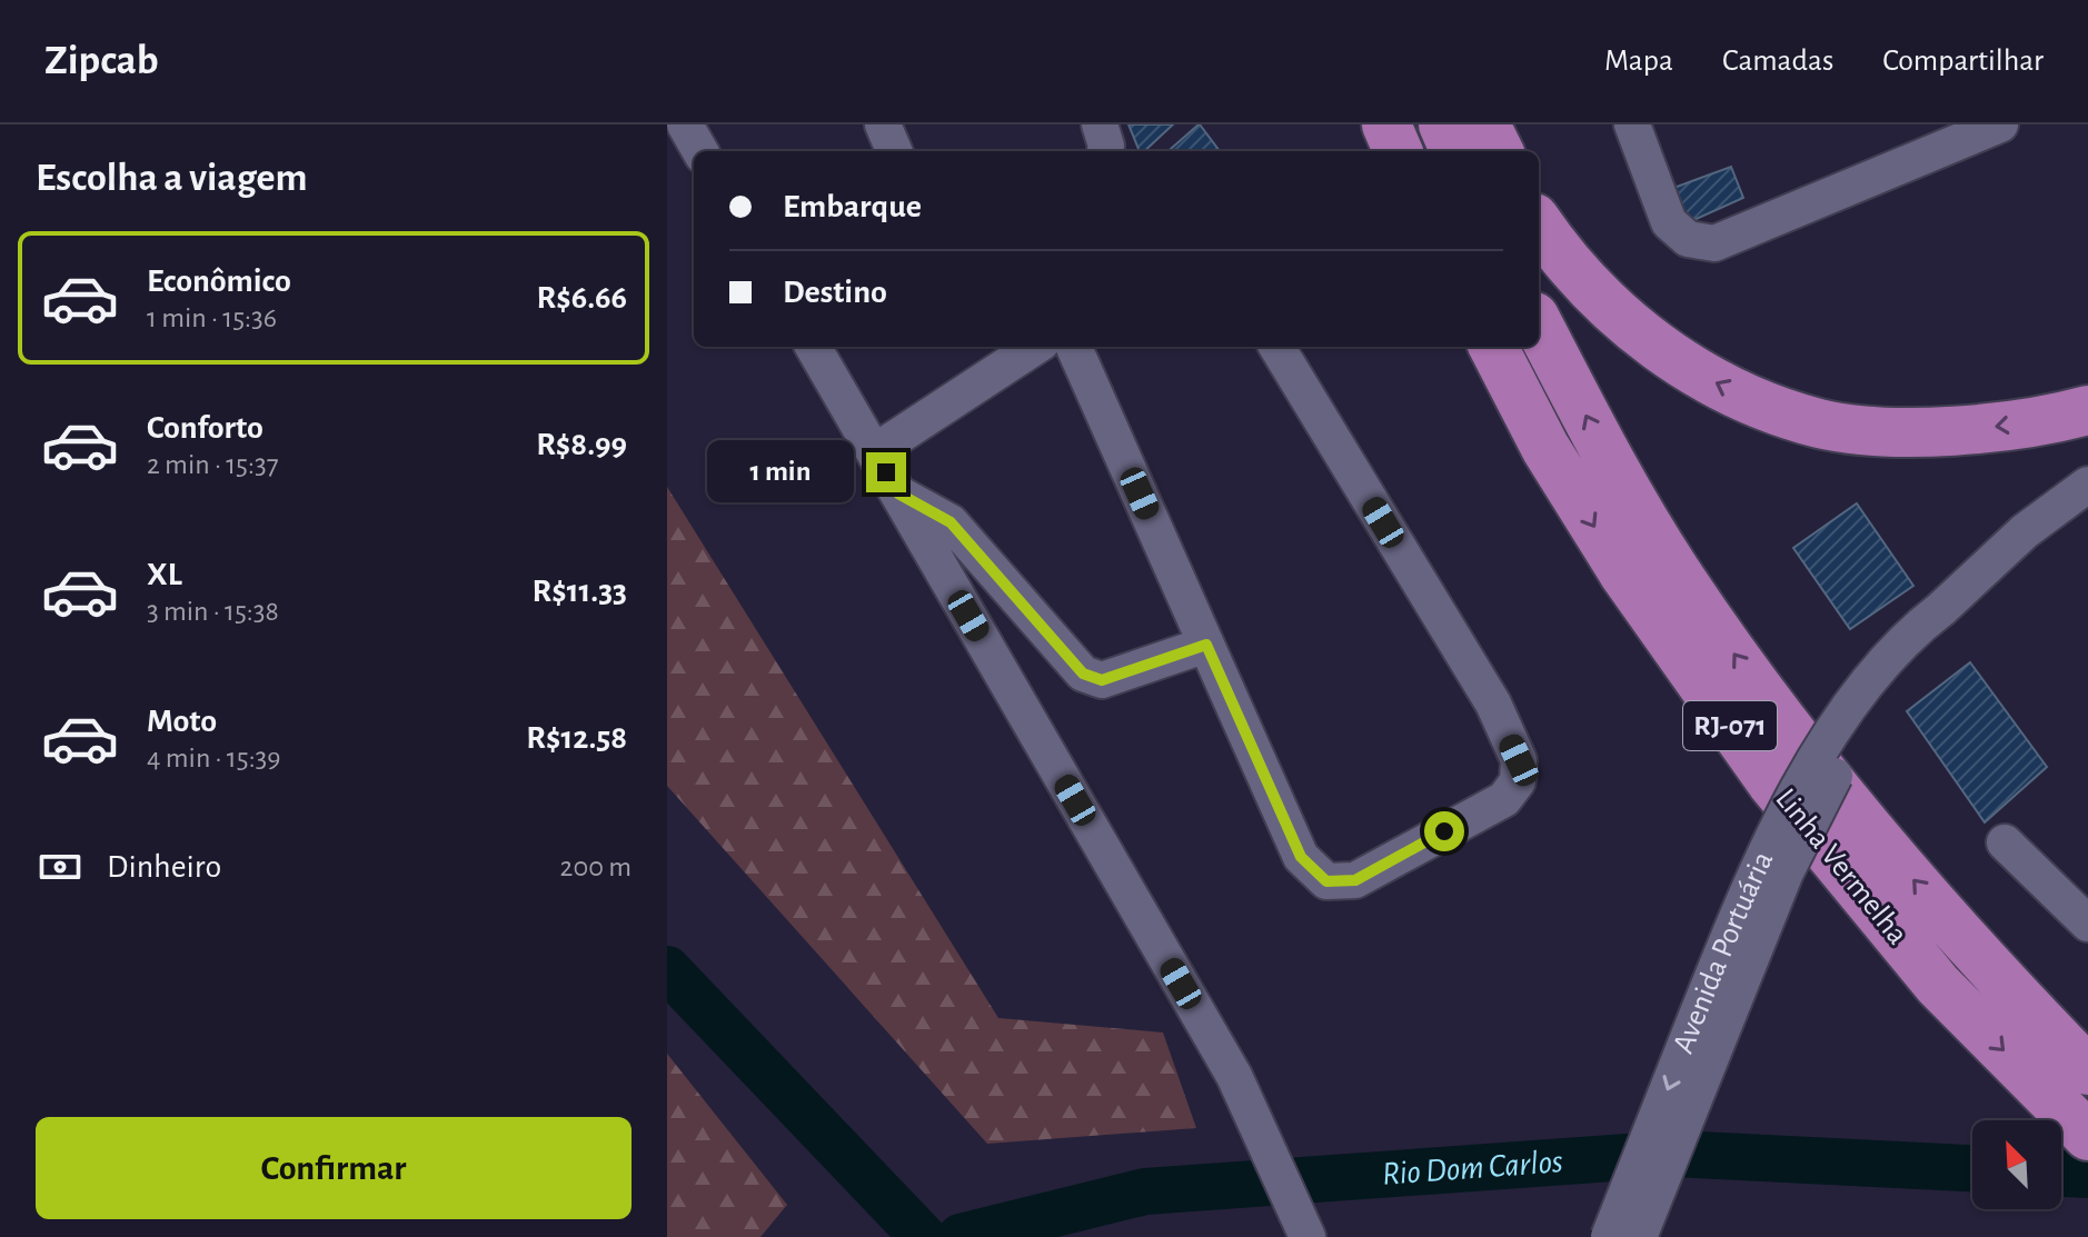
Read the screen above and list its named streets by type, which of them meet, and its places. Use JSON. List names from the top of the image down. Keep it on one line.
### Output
{"streets":{"highway":["RJ-071","Linha Vermelha"],"street":["Avenida Portuária"]},"water":["Rio Dom Carlos"],"north":"top left","page":{"header":"Zipcab","nav":["Mapa","Camadas","Compartilhar"],"heading":"Escolha a viagem","banner":["Embarque","Destino"],"list":[{"name":"Econômico","note":"1 min · 15:36","value":"R$6.66"},{"name":"Conforto","note":"2 min · 15:37","value":"R$8.99"},{"name":"XL","note":"3 min · 15:38","value":"R$11.33"},{"name":"Moto","note":"4 min · 15:39","value":"R$12.58"}],"bubble":"1 min","pay":["Dinheiro","200 m"],"buttons":"Confirmar"}}
